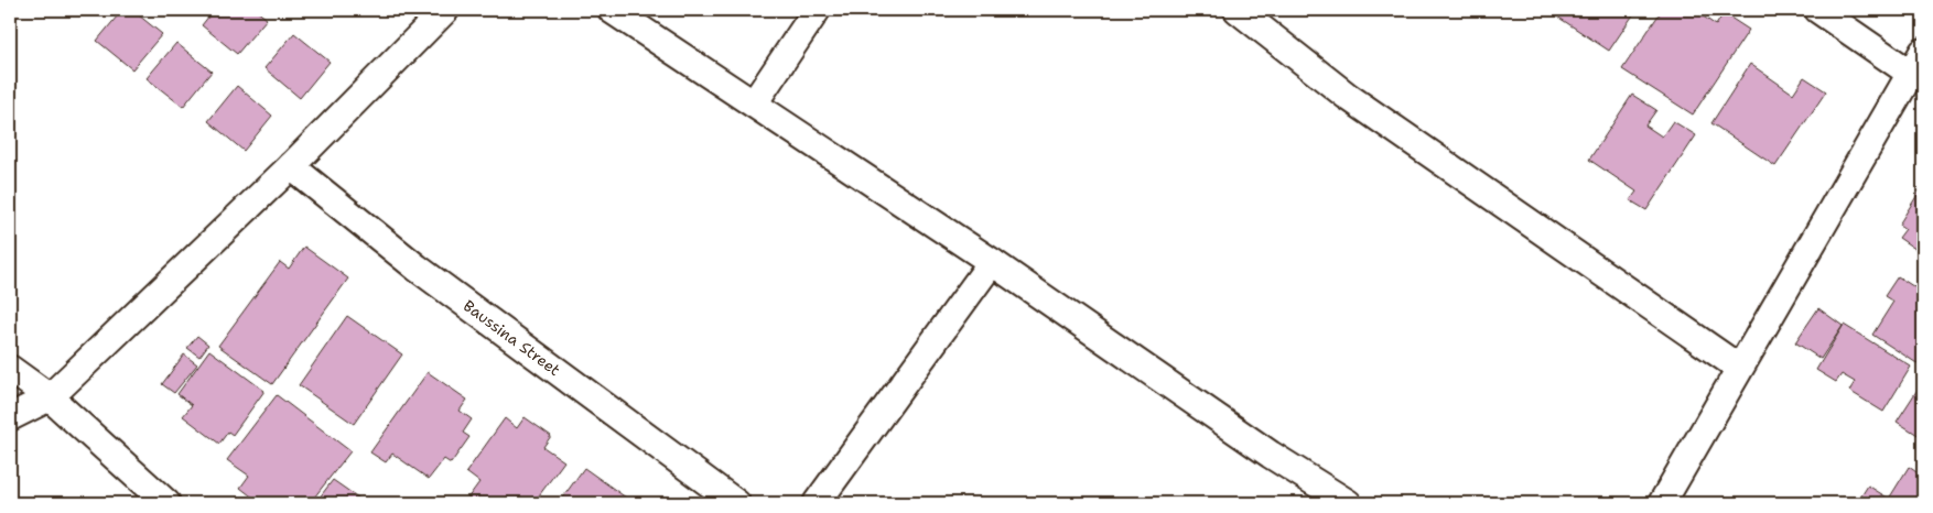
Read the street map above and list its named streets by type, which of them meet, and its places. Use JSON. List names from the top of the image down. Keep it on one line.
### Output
{"streets":{"street":["Baussina Street"]}}
